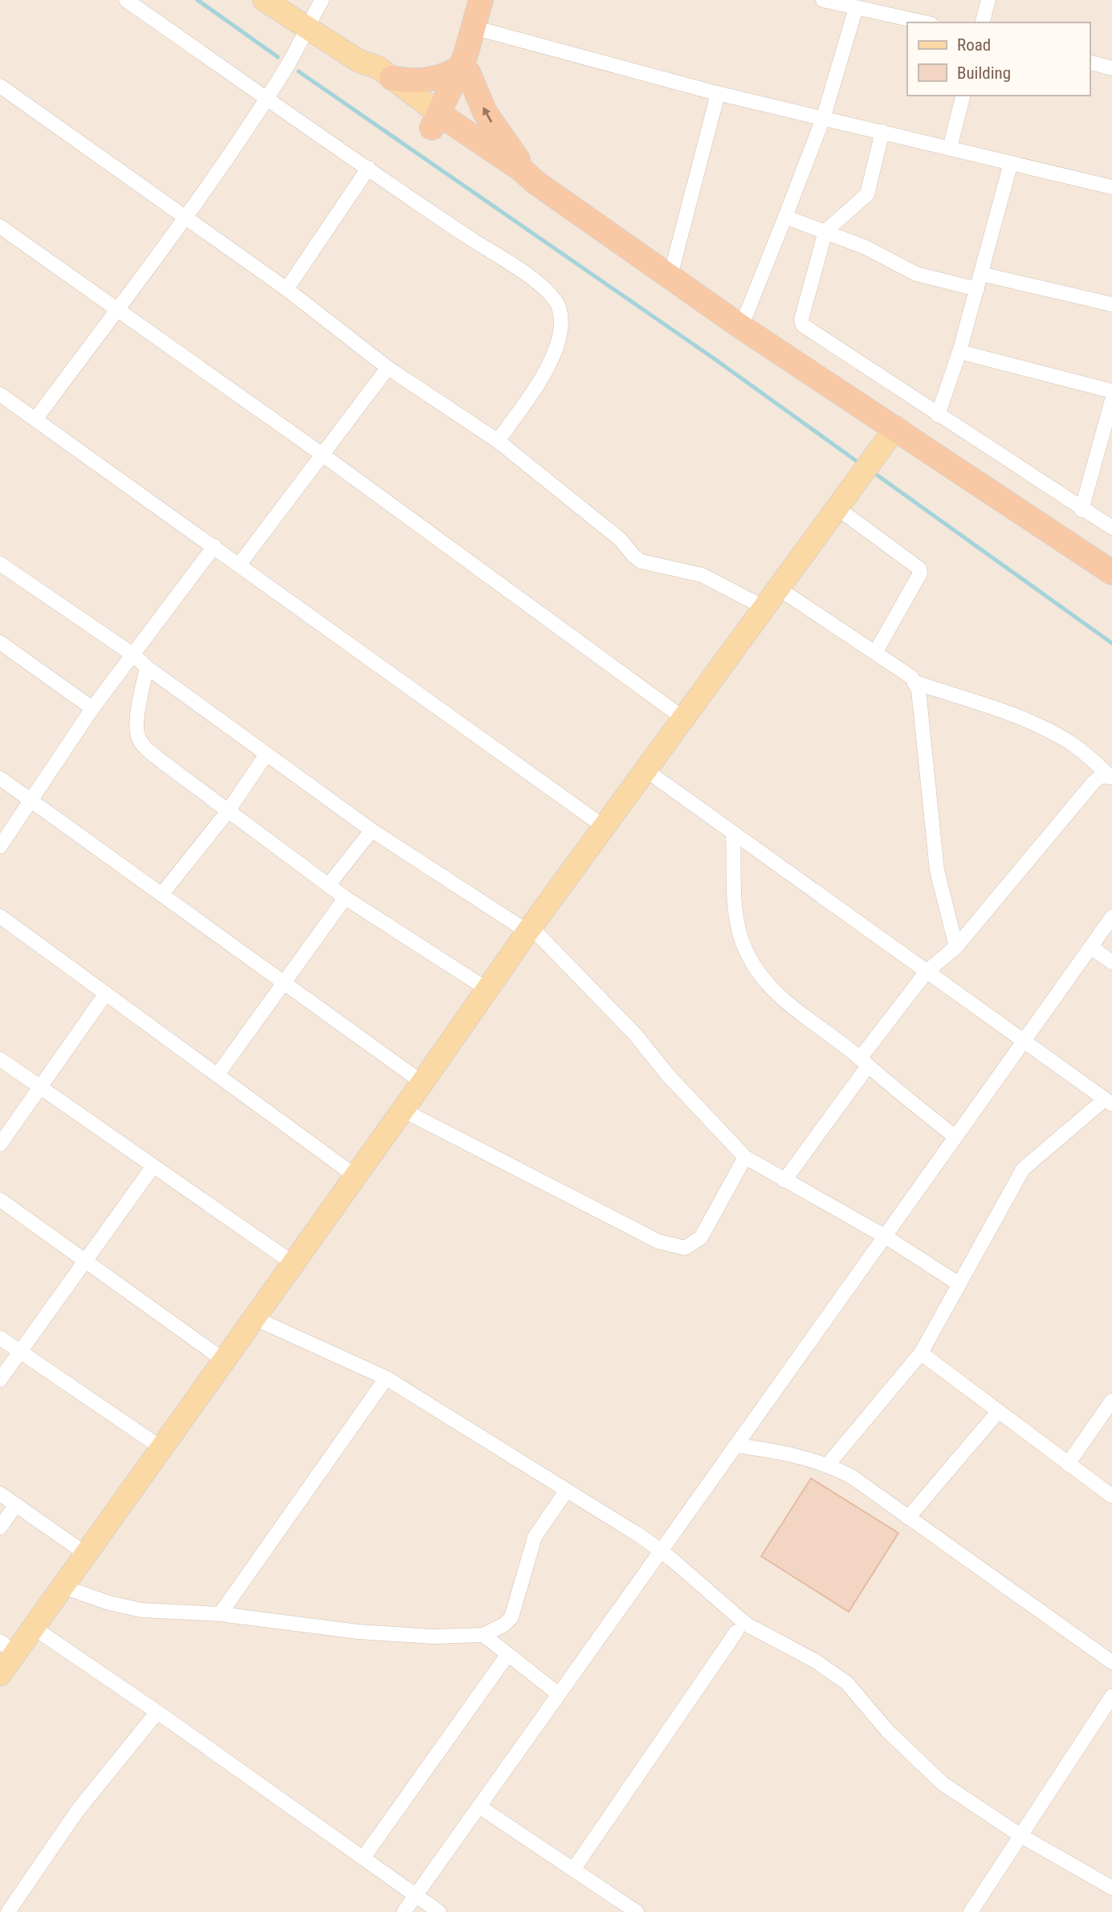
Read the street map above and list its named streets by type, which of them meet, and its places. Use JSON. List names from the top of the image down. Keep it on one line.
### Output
{"legend":["Road","Building"]}
